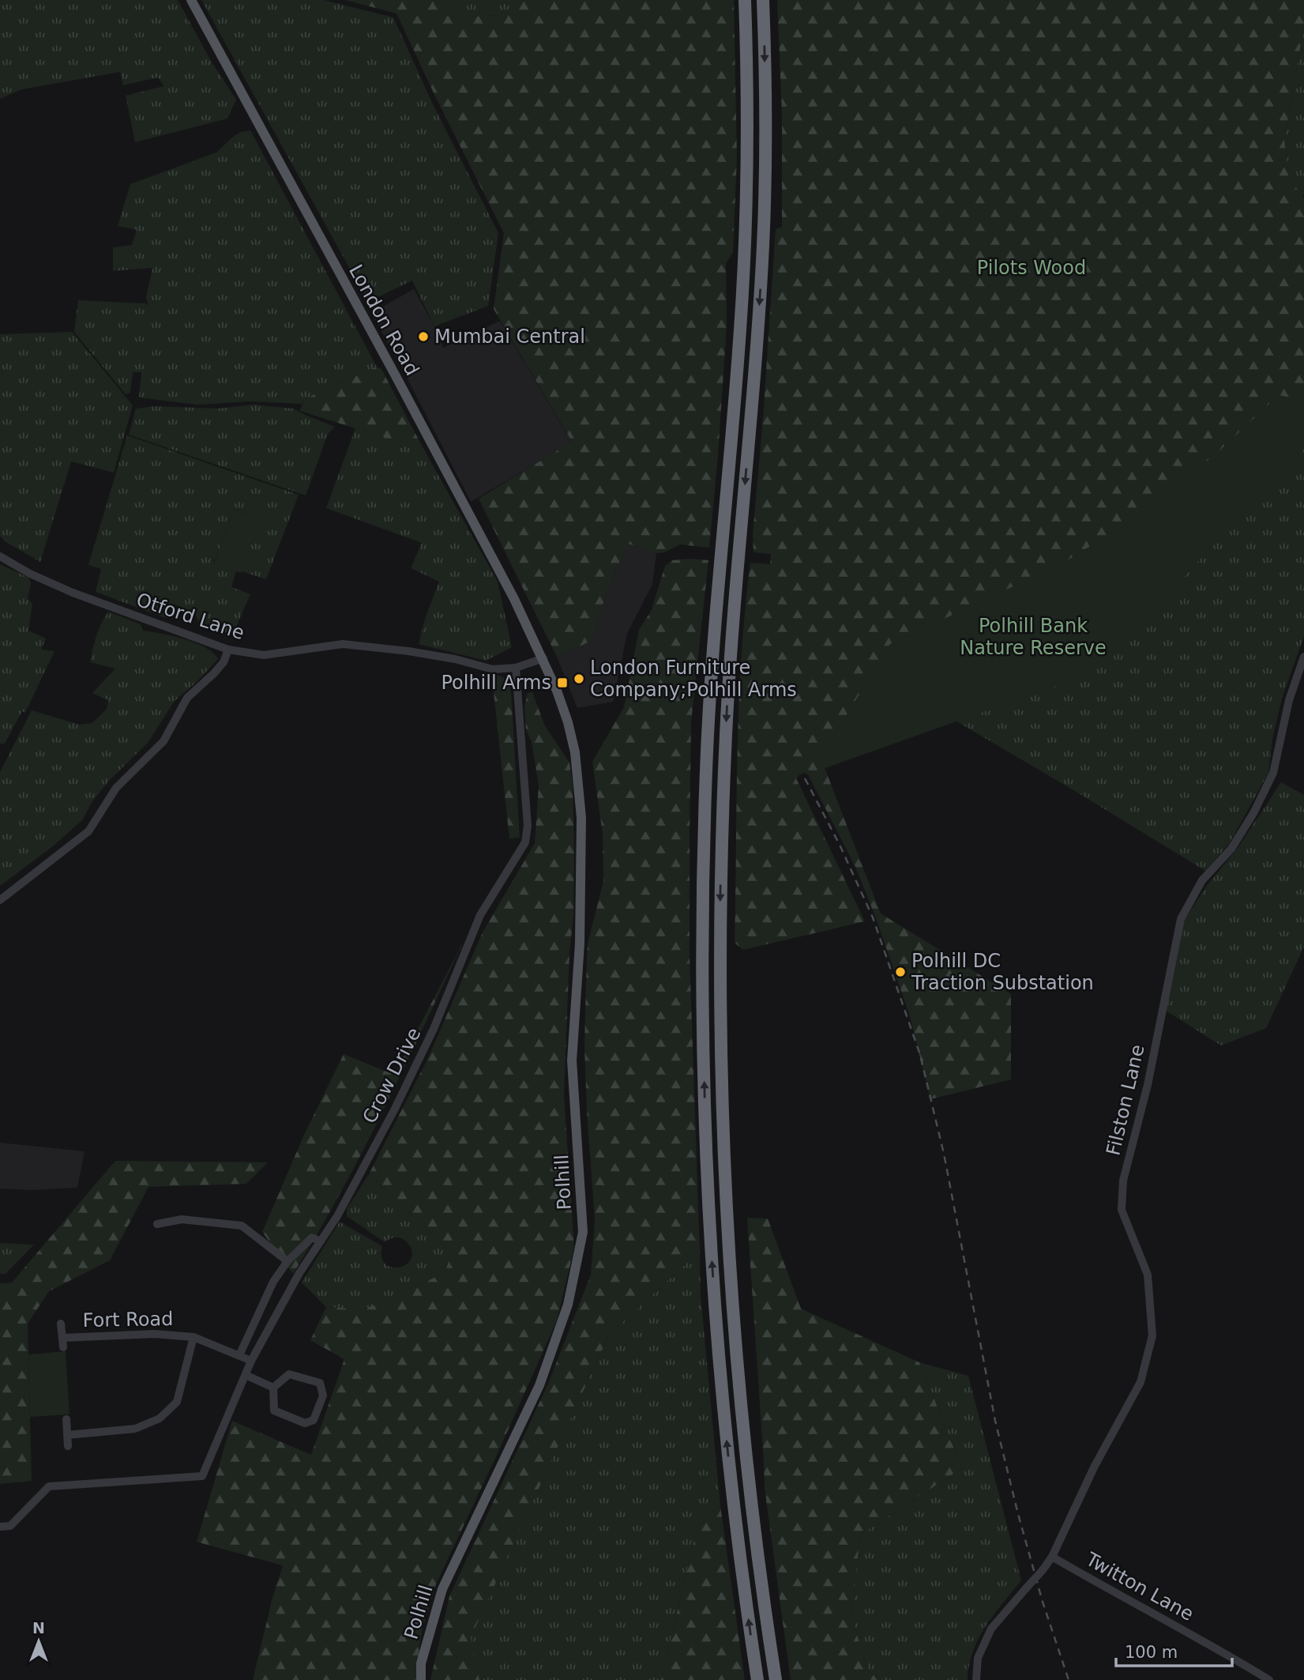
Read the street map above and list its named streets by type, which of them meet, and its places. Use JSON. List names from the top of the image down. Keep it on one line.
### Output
{"streets":{"main road":["London Road","Polhill"],"street":["Otford Lane","Crow Drive","Filston Lane","Fort Road","Twitton Lane"]},"crossings":[["London Road","Otford Lane"],["London Road","Polhill"],["Otford Lane","Crow Drive"],["Otford Lane","Polhill"],["Crow Drive","Fort Road"],["Filston Lane","Twitton Lane"]],"parks":["Pilots Wood","Polhill Bank Nature Reserve"],"places":{"other":["Mumbai Central","London Furniture Company;Polhill Arms","Polhill DC Traction Substation"],"transit":["Polhill Arms"]},"scale_bar":"100 m","north":"top"}
